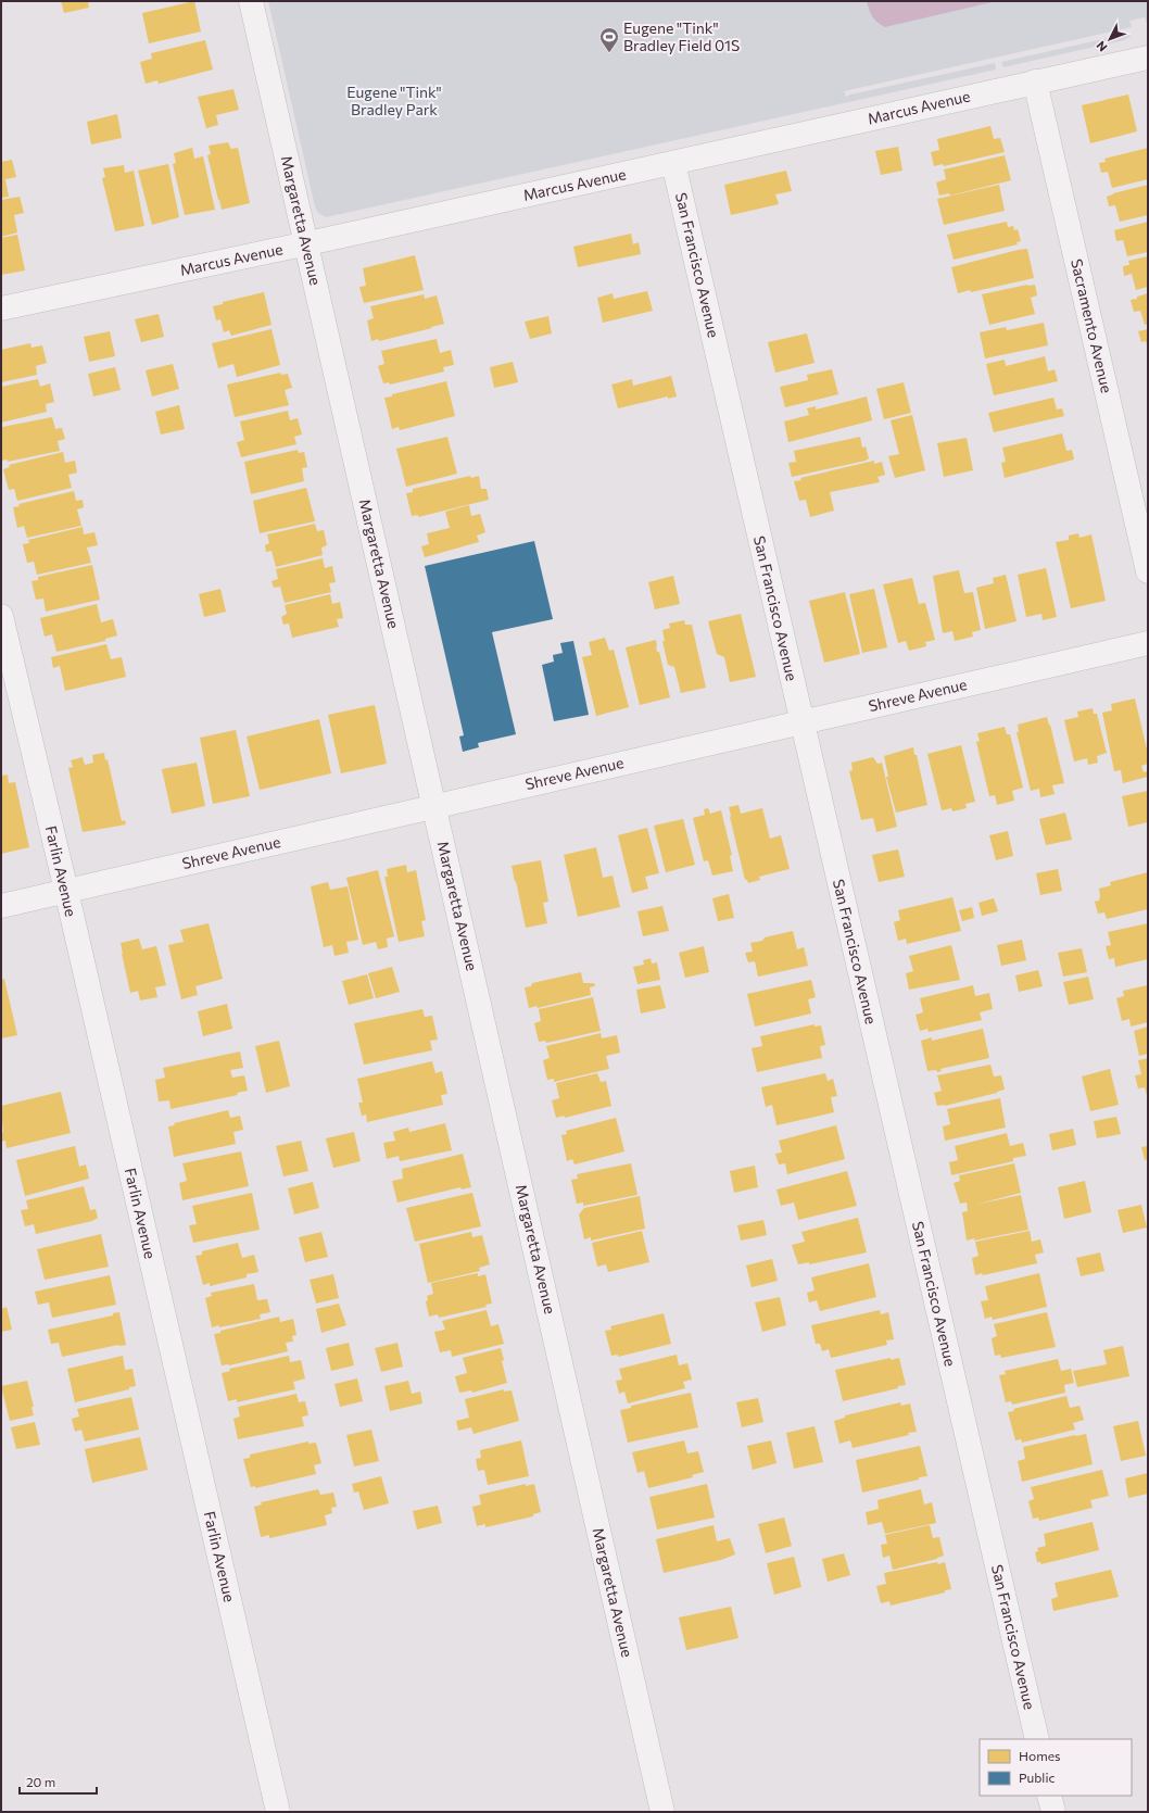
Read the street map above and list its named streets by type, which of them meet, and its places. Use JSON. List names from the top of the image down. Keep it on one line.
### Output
{"streets":{"street":["Marcus Avenue","Margaretta Avenue","San Francisco Avenue","Sacramento Avenue","Shreve Avenue","Farlin Avenue"]},"crossings":[["Marcus Avenue","Margaretta Avenue"],["Marcus Avenue","San Francisco Avenue"],["Marcus Avenue","Sacramento Avenue"],["Margaretta Avenue","Shreve Avenue"],["San Francisco Avenue","Shreve Avenue"],["Shreve Avenue","Farlin Avenue"]],"parks":["Eugene \"Tink\" Bradley Park"],"places":{"sports":["Eugene \"Tink\" Bradley Field 01S"]},"legend":["Homes","Public"],"scale_bar":"20 m","north":"bottom left"}
